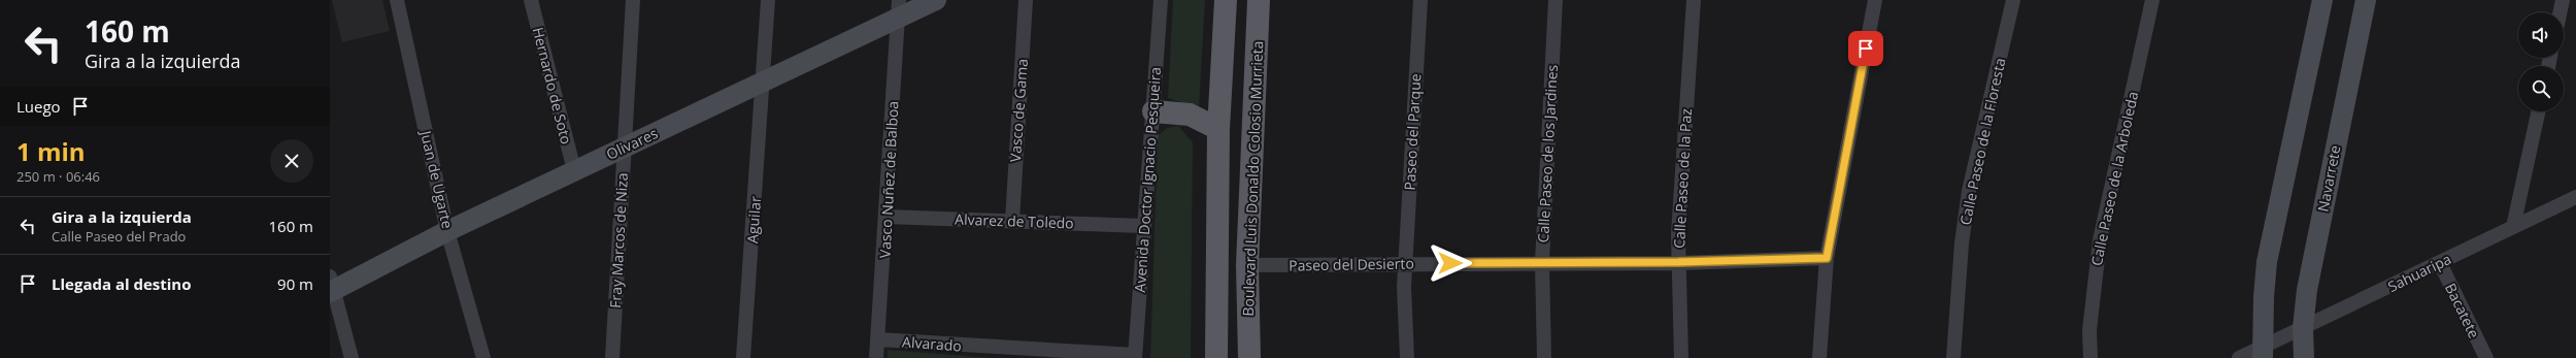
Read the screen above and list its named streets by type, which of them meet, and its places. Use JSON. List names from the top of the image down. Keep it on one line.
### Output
{"streets":{"main road":["Olivares","Boulevard Luis Donaldo Colosio Murrieta","Navarrete"],"street":["Hernardo de Soto","Vasco de Gama","Paseo del Parque","Calle Paseo de la Floresta","Calle Paseo de los Jardines","Calle Paseo de la Paz","Calle Paseo de la Arboleda","Juan de Ugarte","Vasco Nuñez de Balboa","Avenida Doctor Ignacio Pesqueira","Aguilar","Alvarez de Toledo","Fray Marcos de Niza","Paseo del Desierto","Sahuaripa","Bacatete","Alvarado"]},"crossings":[["Hernardo de Soto","Olivares"],["Vasco de Gama","Alvarez de Toledo"],["Paseo del Parque","Paseo del Desierto"],["Olivares","Juan de Ugarte"],["Olivares","Vasco Nuñez de Balboa"],["Olivares","Aguilar"],["Olivares","Fray Marcos de Niza"],["Calle Paseo de los Jardines","Paseo del Desierto"],["Boulevard Luis Donaldo Colosio Murrieta","Paseo del Desierto"],["Calle Paseo de la Paz","Paseo del Desierto"],["Navarrete","Sahuaripa"],["Vasco Nuñez de Balboa","Alvarez de Toledo"],["Vasco Nuñez de Balboa","Alvarado"],["Avenida Doctor Ignacio Pesqueira","Alvarez de Toledo"],["Avenida Doctor Ignacio Pesqueira","Alvarado"],["Sahuaripa","Bacatete"]],"page":{"turn":["160 m","Gira a la izquierda"],"then":"Luego","heading":["1 min","250 m · 06:46"],"list":[{"name":"Gira a la izquierda","note":"Calle Paseo del Prado","value":"160 m"},{"name":"Llegada al destino","value":"90 m"}]}}
